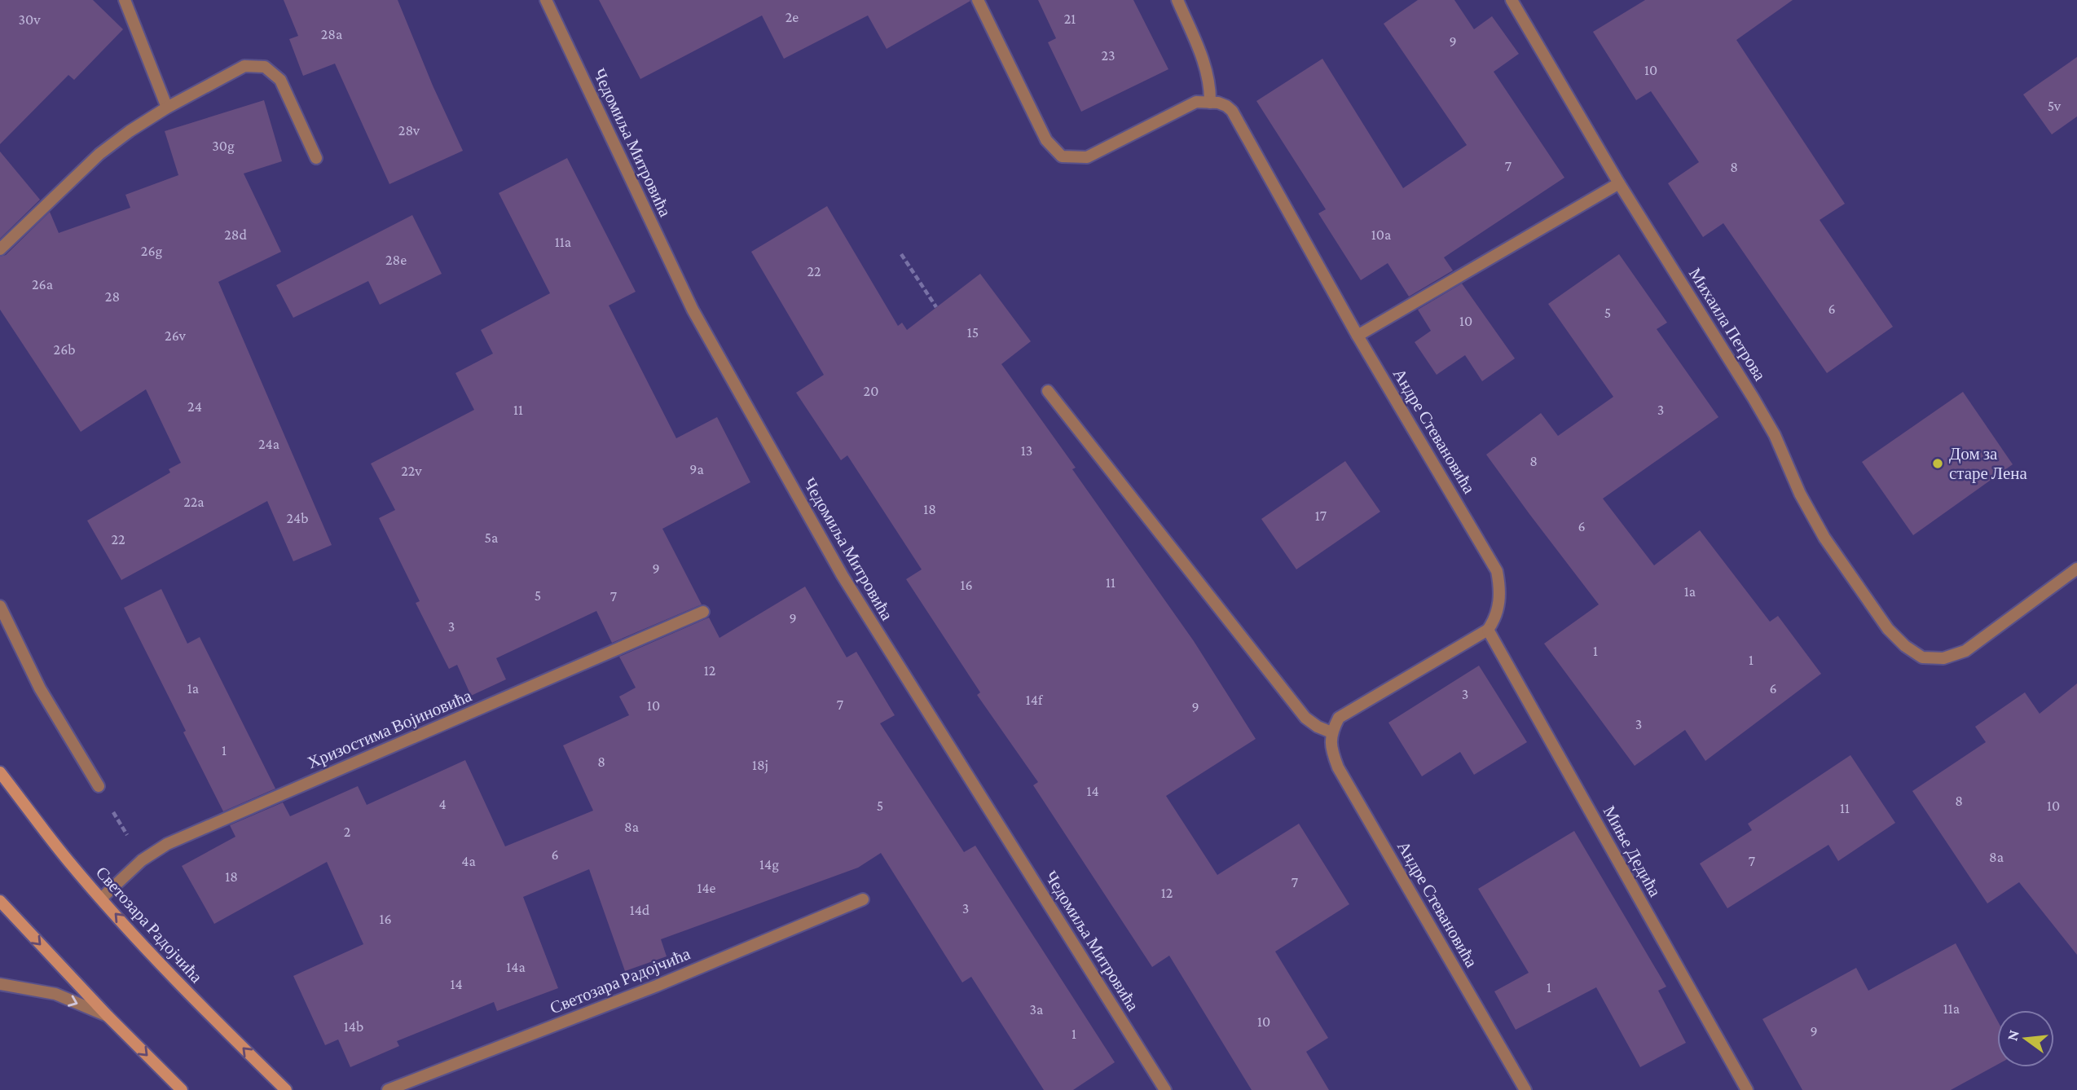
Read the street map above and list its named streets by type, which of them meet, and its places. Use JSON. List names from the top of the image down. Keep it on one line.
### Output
{"streets":{"main road":["Светозара Радојчића"],"street":["Чедомиља Митровића","Михаила Петрова","Андре Стевановића","Хризостима Војиновића","Миње Дедића"]},"crossings":[["Андре Стевановића","Миње Дедића"],["Хризостима Војиновића","Светозара Радојчића"]],"places":["Дом за старе Лена"],"house_numbers":["2e","21","30v","28a","9","23","10","5v","28v","30g","7","8","28d","10a","11a","26g","28e","22","26a","28","6","5","10","15","26v","26b","20","24","11","3","24a","13","8","9a","22v","22a","18","17","24b","6","5a","22","9","11","16","1a","5","7","9","3","1","1","12","1a","6","3","14f","7","10","9","3","1","8","18j","14","8","4","5","10","11","8a","2","6","8a","4a","7","14g","18","7","14e","12","3","14d","16","14a","14","1","11a","3a","10","14b","9","1"],"north":"left"}
